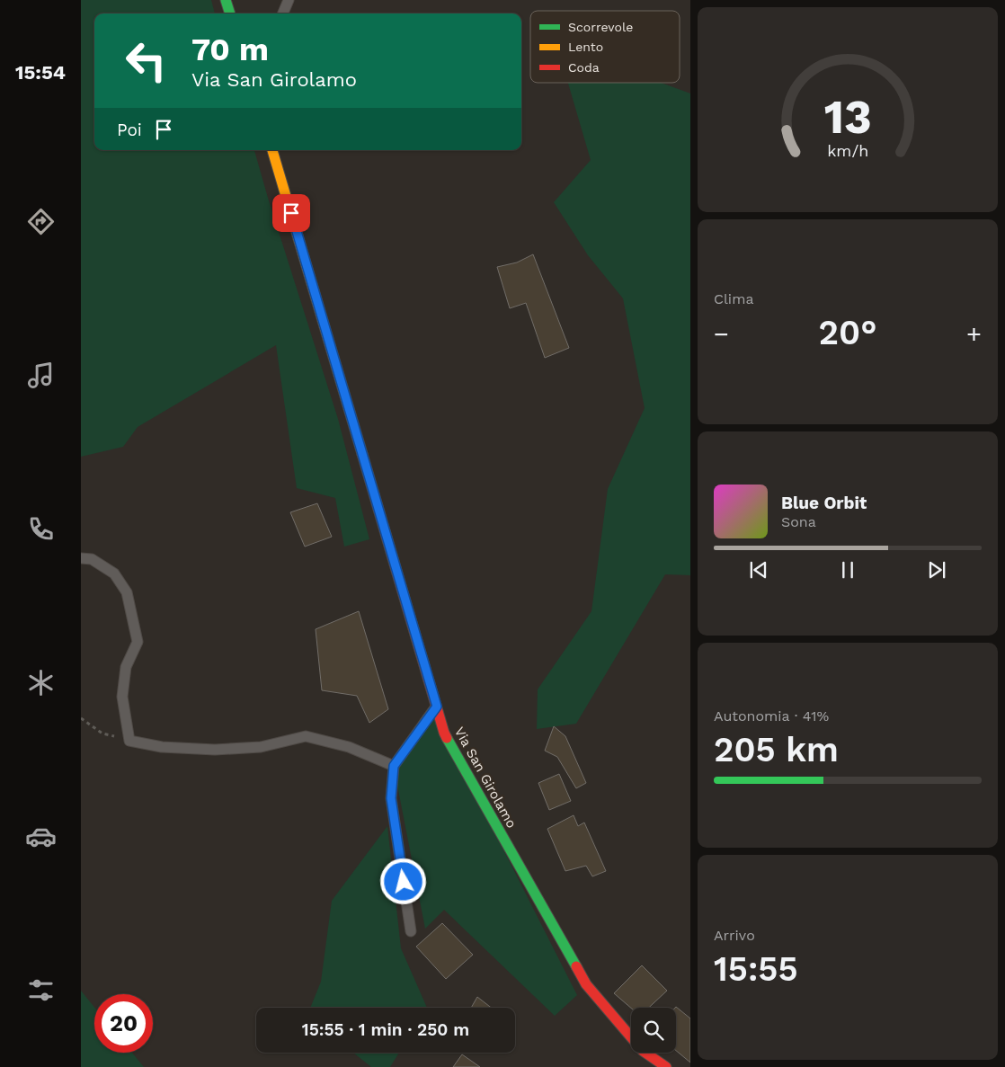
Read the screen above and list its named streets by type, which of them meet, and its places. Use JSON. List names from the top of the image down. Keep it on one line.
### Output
{"streets":{"street":["Via San Girolamo"]},"legend":["Scorrevole","Lento","Coda"],"page":{"tabs":"15:54","turn":["70 m","Via San Girolamo"],"then":"Poi","tile":["Clima",["Autonomia · 41%","205 km"],["Arrivo","15:55"]],"heat":["−","20°","+"],"song":["Blue Orbit","Sona"],"limit":"20","trip":"15:55 · 1 min · 250 m","gauge":["13","km/h"]}}
